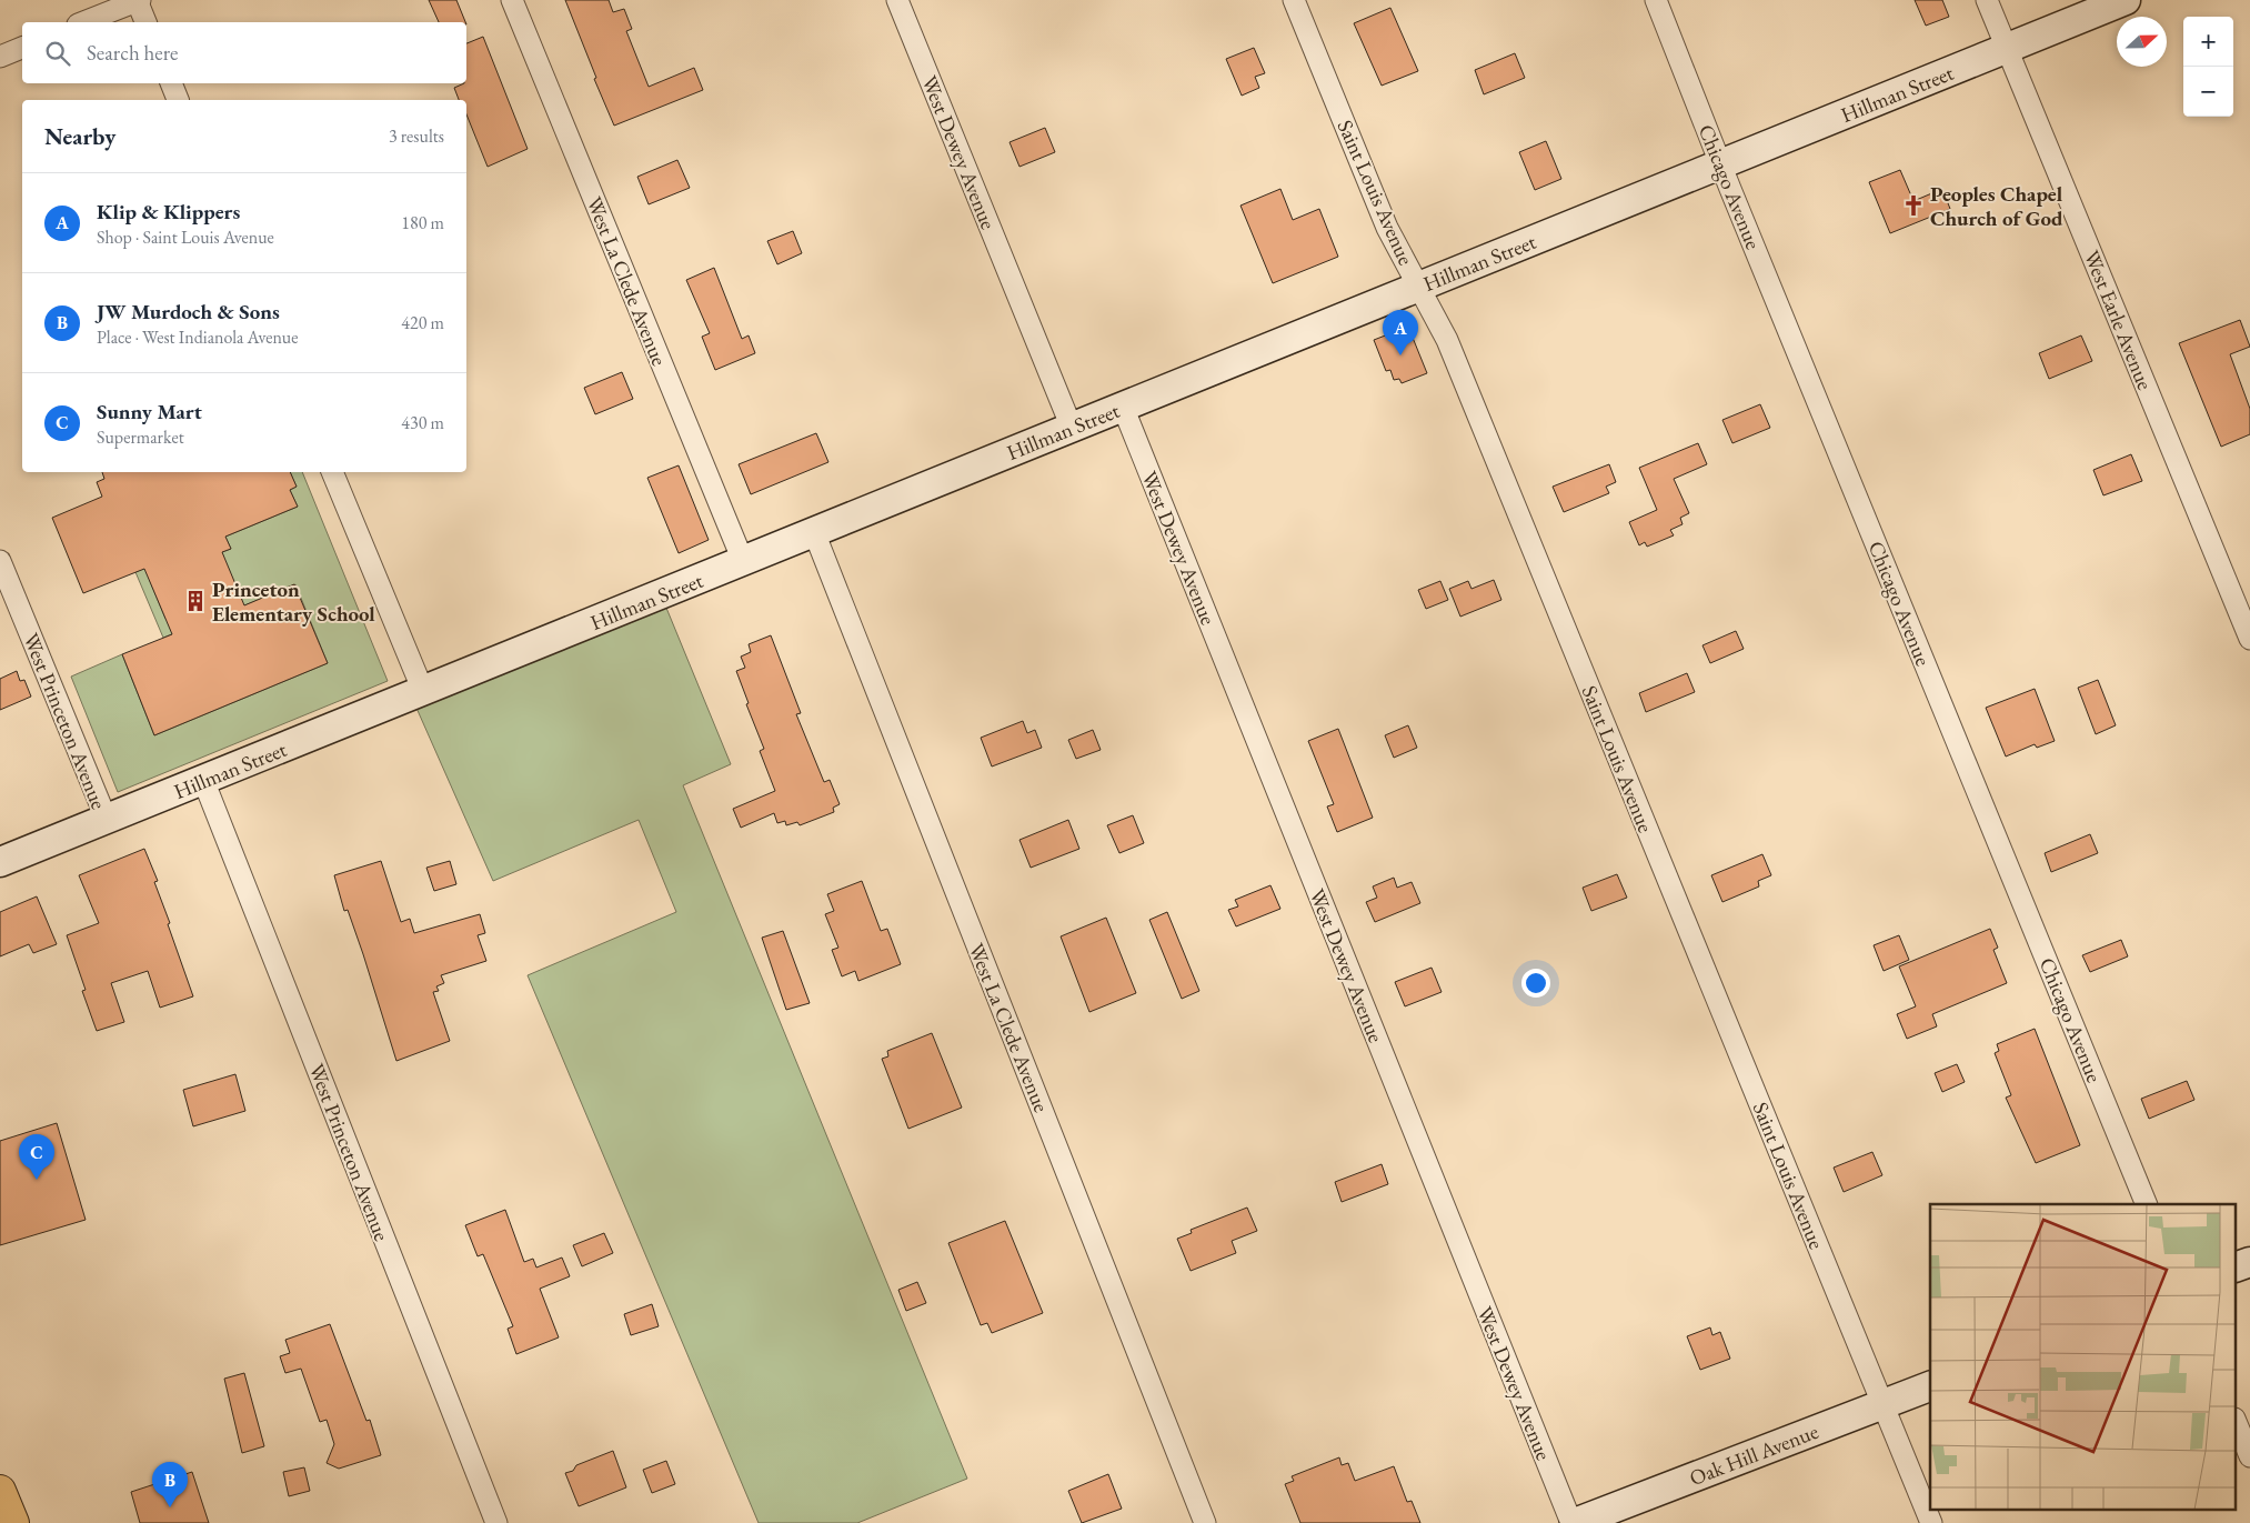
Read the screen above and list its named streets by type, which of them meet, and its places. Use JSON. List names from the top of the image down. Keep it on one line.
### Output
{"streets":{"street":["Hillman Street","West Dewey Avenue","Chicago Avenue","Saint Louis Avenue","West La Clede Avenue","West Earle Avenue","West Princeton Avenue","Oak Hill Avenue"]},"crossings":[["Hillman Street","West Dewey Avenue"],["Hillman Street","Chicago Avenue"],["Hillman Street","Saint Louis Avenue"],["Hillman Street","West La Clede Avenue"],["Hillman Street","West Earle Avenue"],["Hillman Street","West Princeton Avenue"],["West Dewey Avenue","Oak Hill Avenue"],["Saint Louis Avenue","Oak Hill Avenue"]],"places":{"church":["Peoples Chapel Church of God"],"building":["Princeton Elementary School"]},"north":"right","page":{"map_buttons":["+","−"],"search":"Search here","heading":["Nearby","3 results"],"list":[{"mark":"A","name":"Klip & Klippers","note":"Shop · Saint Louis Avenue","value":"180 m"},{"mark":"B","name":"JW Murdoch & Sons","note":"Place · West Indianola Avenue","value":"420 m"},{"mark":"C","name":"Sunny Mart","note":"Supermarket","value":"430 m"}],"pins":["A","C","B"]}}
